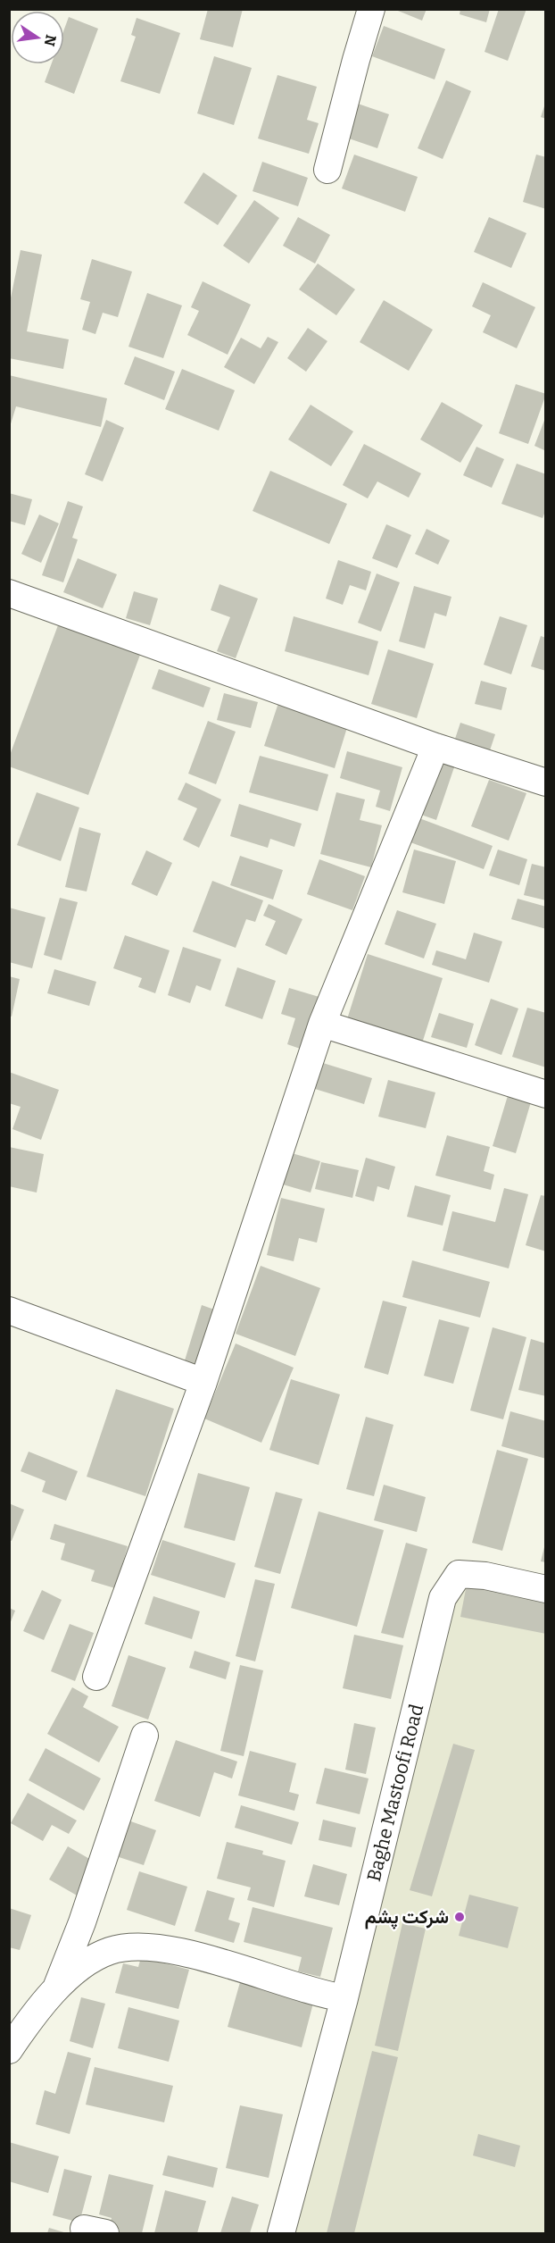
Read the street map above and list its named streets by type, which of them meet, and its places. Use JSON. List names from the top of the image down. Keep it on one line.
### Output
{"streets":{"street":["Baghe Mastoofi Road"]},"places":["شرکت پشم"],"north":"right"}
